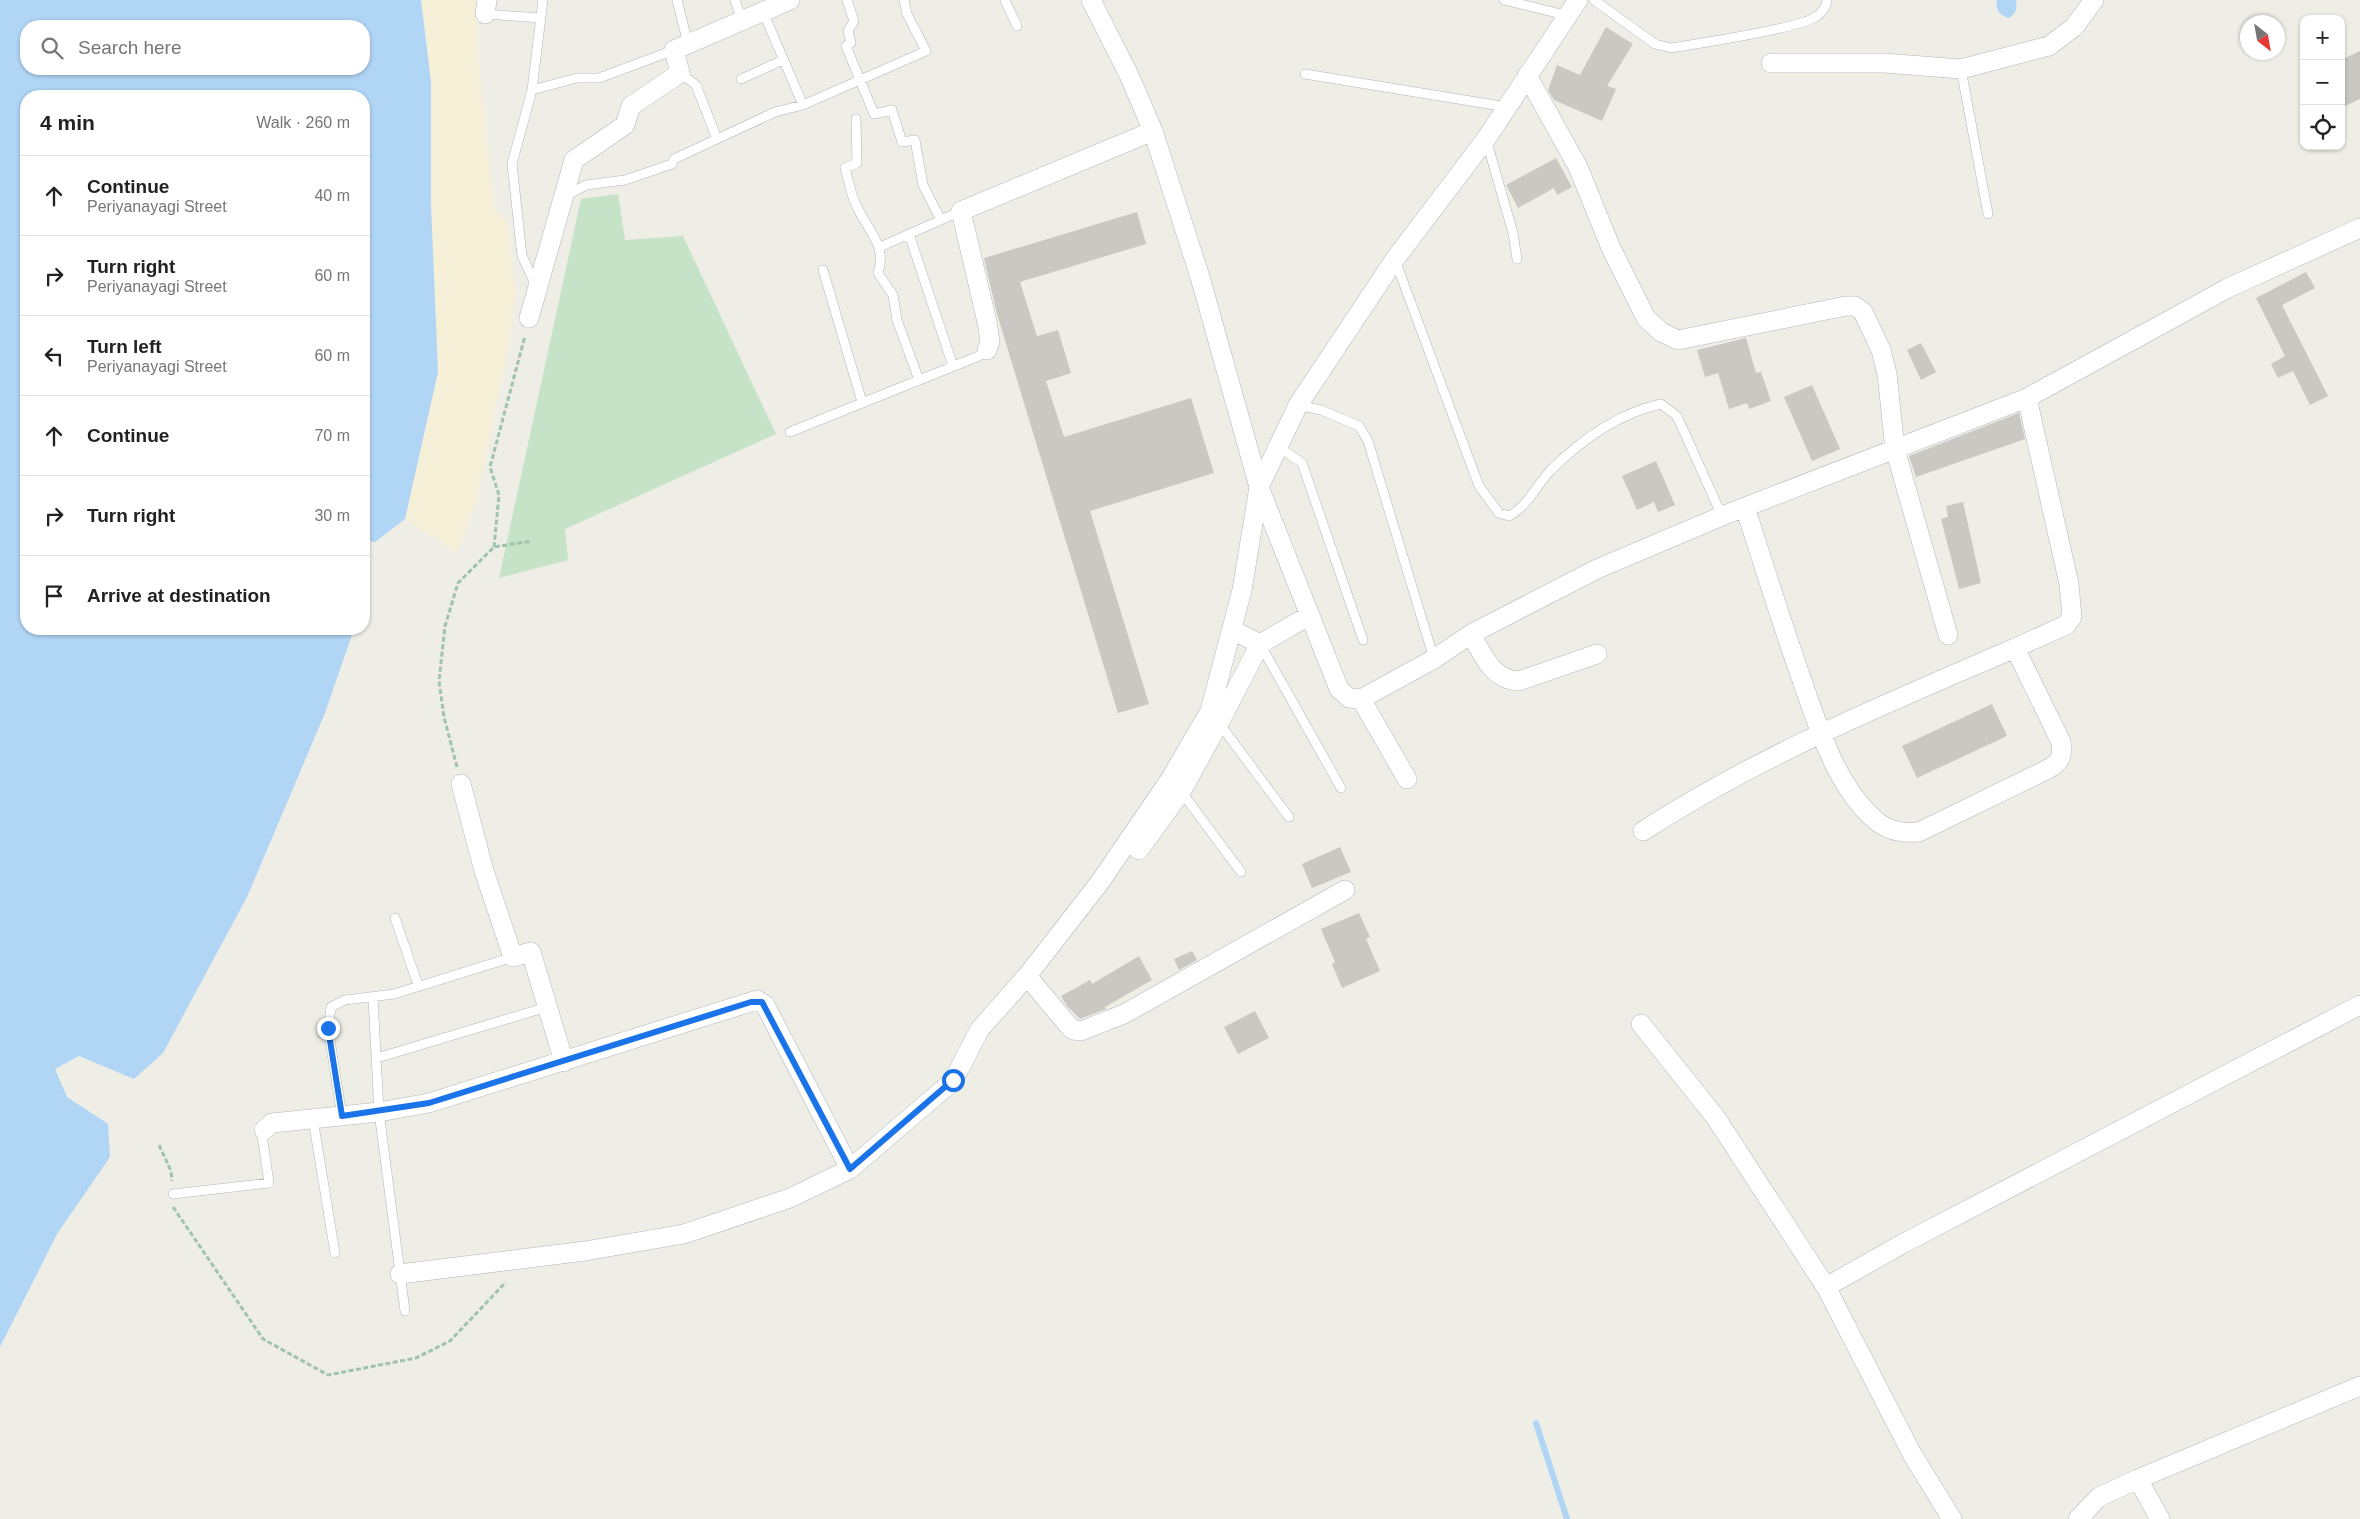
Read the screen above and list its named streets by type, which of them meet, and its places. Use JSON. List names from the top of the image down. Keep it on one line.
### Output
{"north":"bottom right","page":{"map_buttons":["+","−"],"search":"Search here","heading":["4 min","Walk · 260 m"],"list":[["Continue","Periyanayagi Street","40 m"],["Turn right","Periyanayagi Street","60 m"],["Turn left","Periyanayagi Street","60 m"],["Continue","70 m"],["Turn right","30 m"],"Arrive at destination"]}}
